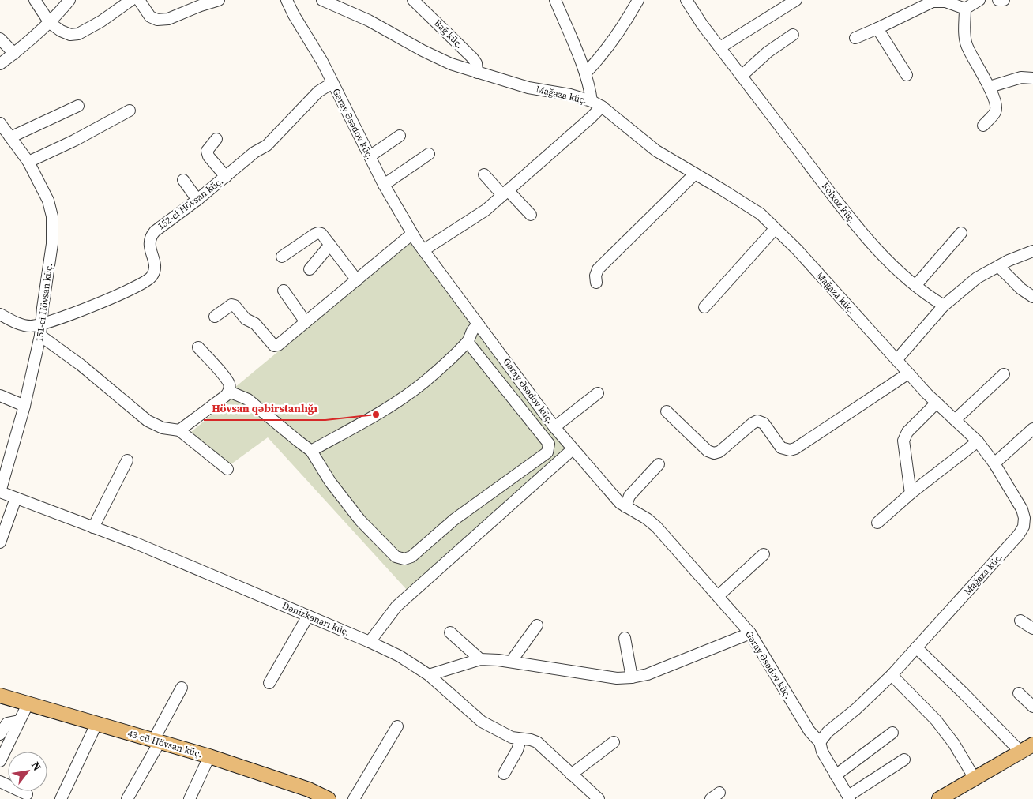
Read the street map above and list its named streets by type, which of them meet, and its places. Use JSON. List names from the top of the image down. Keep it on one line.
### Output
{"streets":{"main road":["43-cü Hövsan küç."],"street":["Bağ küç.","Mağaza küç.","Gəray Əsədov küç.","Kolxoz küç.","152-ci Hövsan küç.","151-ci Hövsan küç.","Dənizkənarı küç."]},"crossings":[["Bağ küç.","Mağaza küç."],["Mağaza küç.","Gəray Əsədov küç."],["Gəray Əsədov küç.","152-ci Hövsan küç."],["152-ci Hövsan küç.","151-ci Hövsan küç."],["151-ci Hövsan küç.","Dənizkənarı küç."]],"places":["Hövsan qəbirstanlığı"],"north":"top right"}
